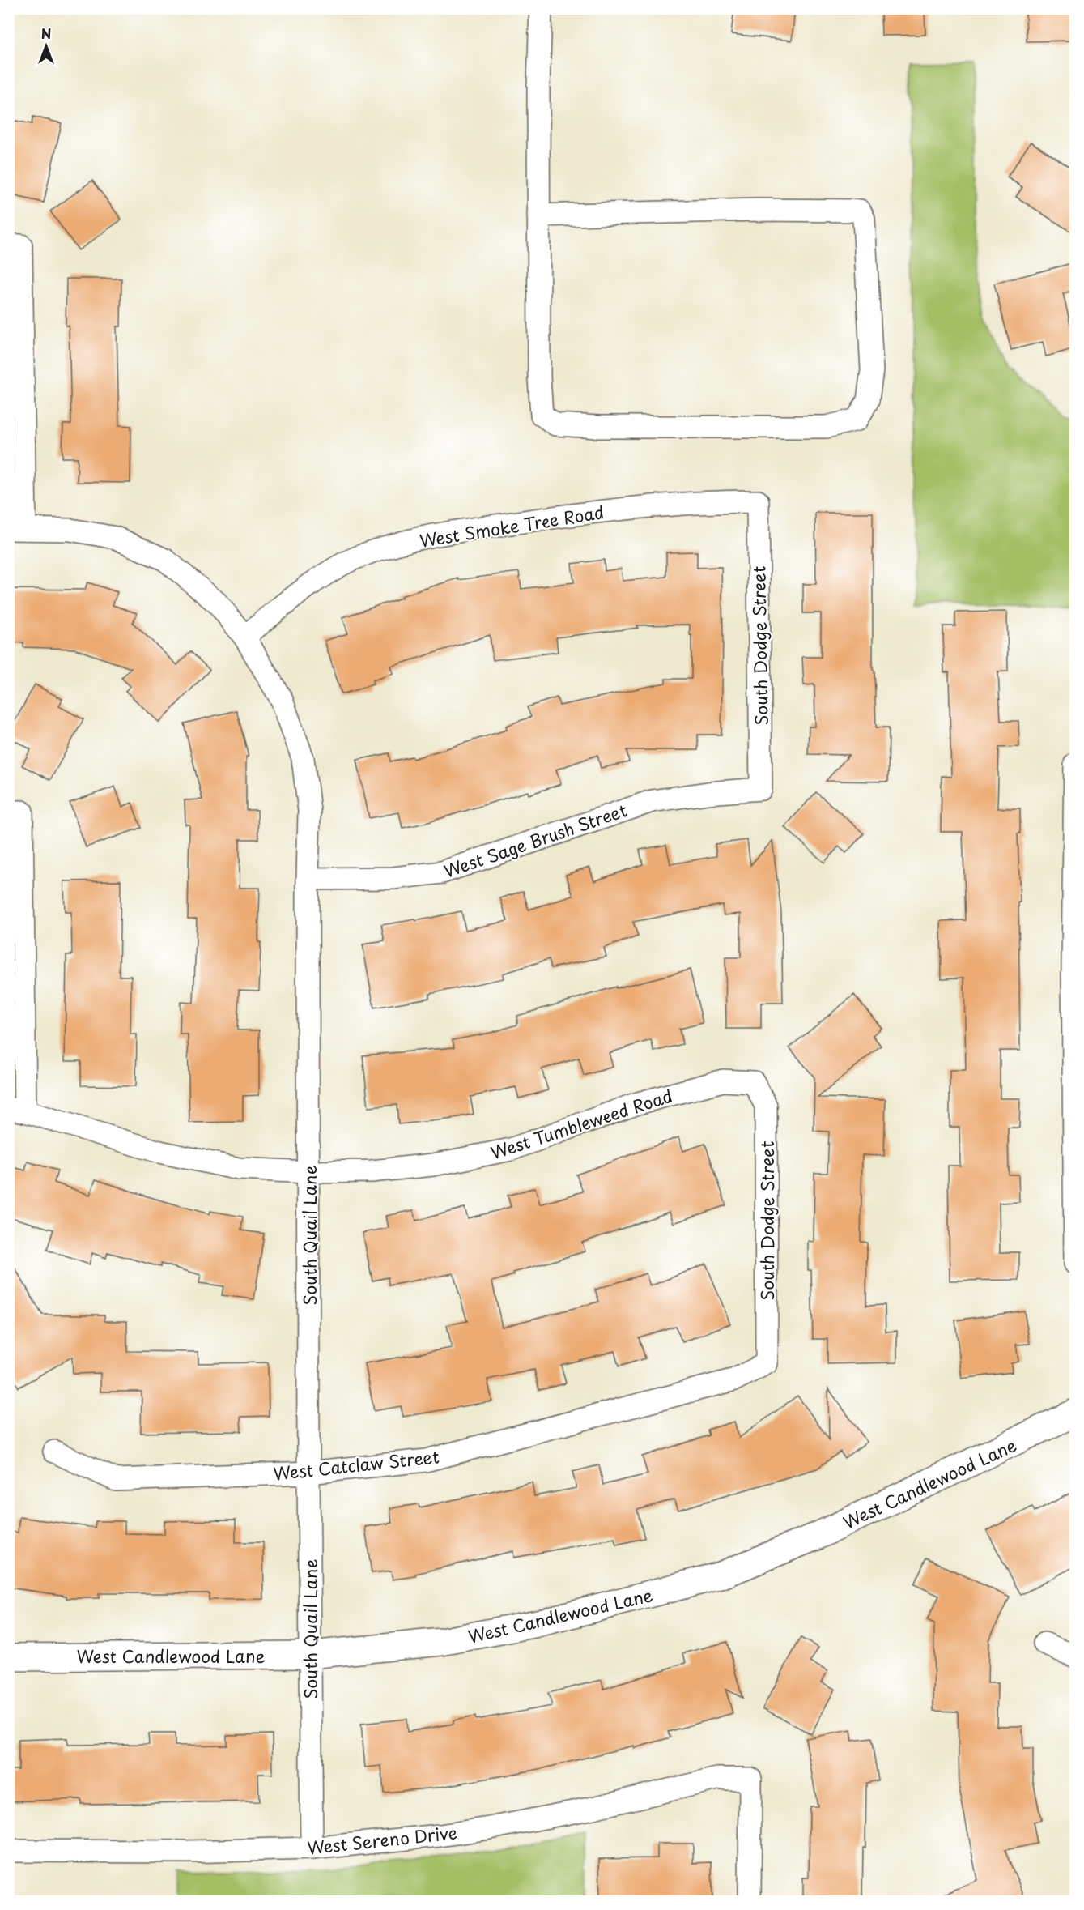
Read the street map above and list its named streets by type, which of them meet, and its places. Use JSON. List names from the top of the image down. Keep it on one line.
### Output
{"streets":{"street":["West Smoke Tree Road","South Dodge Street","West Sage Brush Street","West Tumbleweed Road","South Quail Lane","West Catclaw Street","West Candlewood Lane","West Sereno Drive"]},"crossings":[["West Smoke Tree Road","South Dodge Street"],["West Smoke Tree Road","South Quail Lane"],["South Dodge Street","West Sage Brush Street"],["South Dodge Street","West Tumbleweed Road"],["South Dodge Street","West Catclaw Street"],["West Sage Brush Street","South Quail Lane"],["West Tumbleweed Road","South Quail Lane"],["South Quail Lane","West Catclaw Street"],["South Quail Lane","West Candlewood Lane"],["South Quail Lane","West Sereno Drive"]],"north":"top"}
